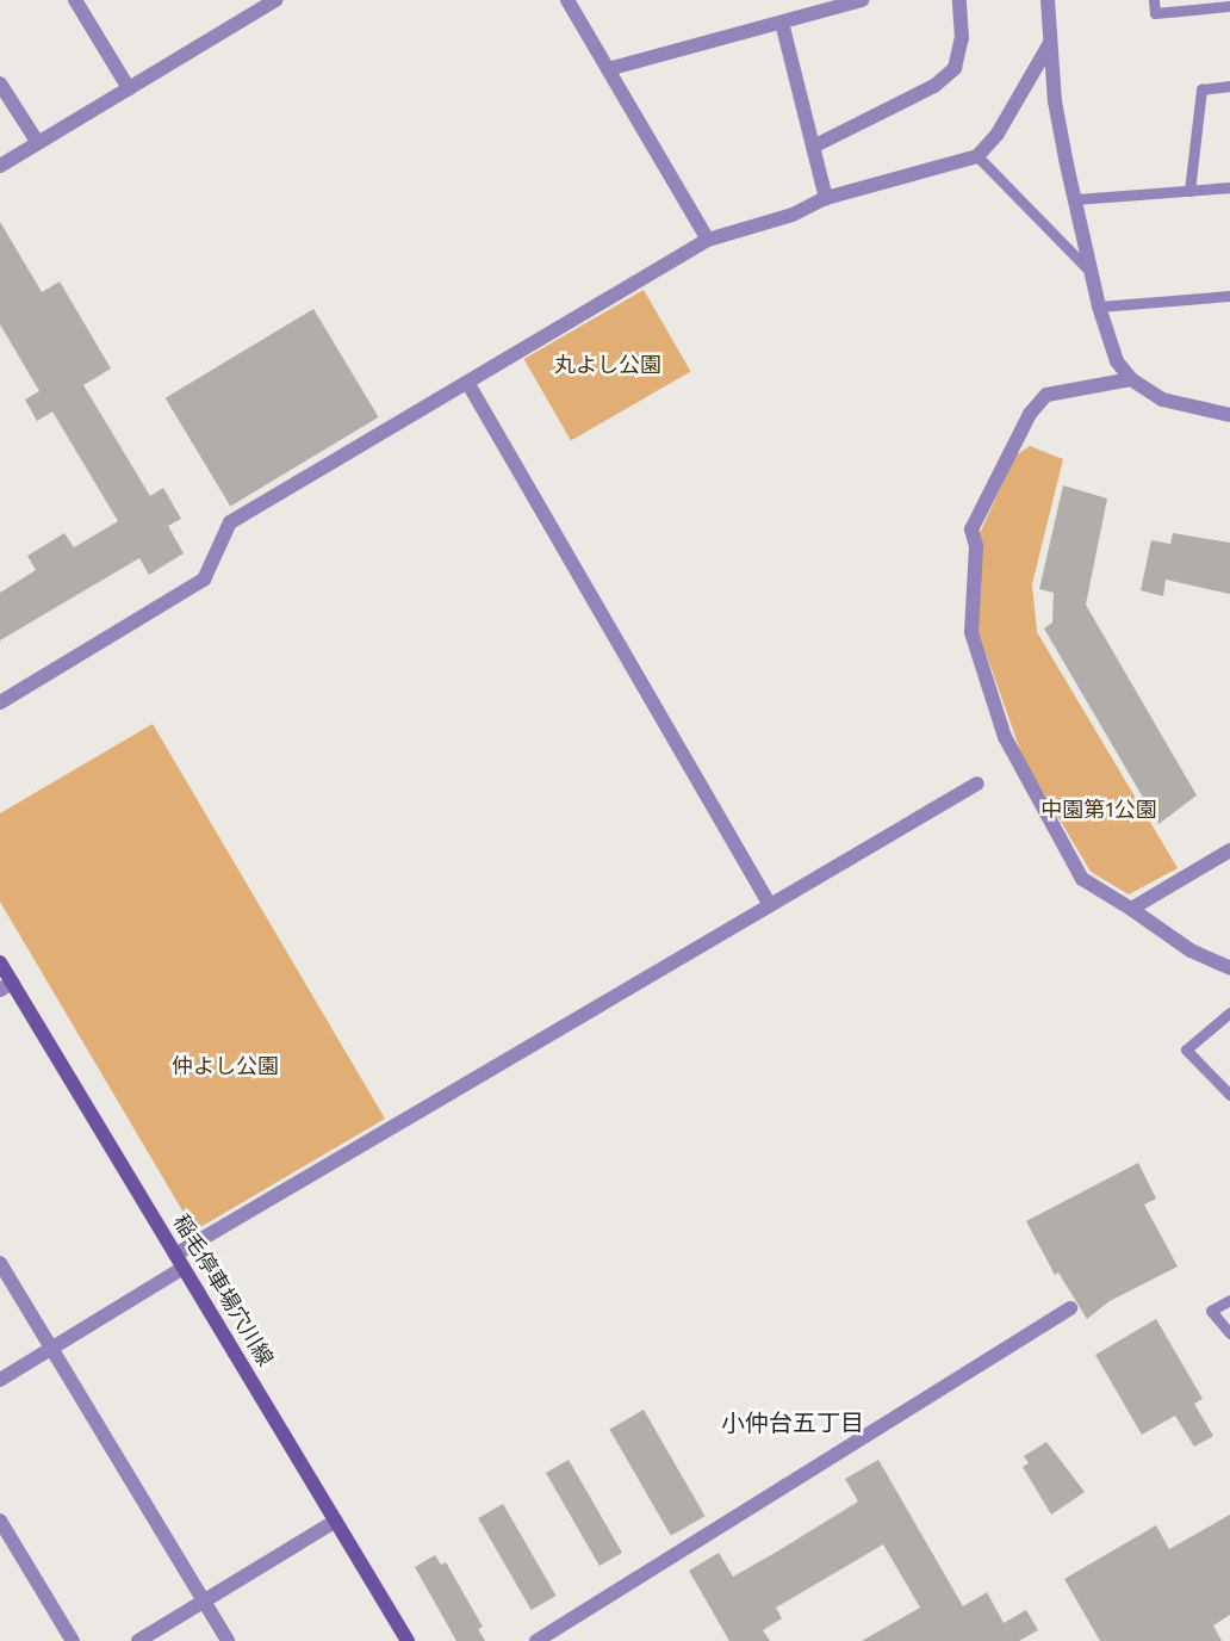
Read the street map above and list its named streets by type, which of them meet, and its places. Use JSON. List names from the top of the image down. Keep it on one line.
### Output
{"streets":{"main road":["稲毛停車場穴川線"]},"districts":["小仲台五丁目"],"parks":["丸よし公園","中園第1公園","仲よし公園"]}
